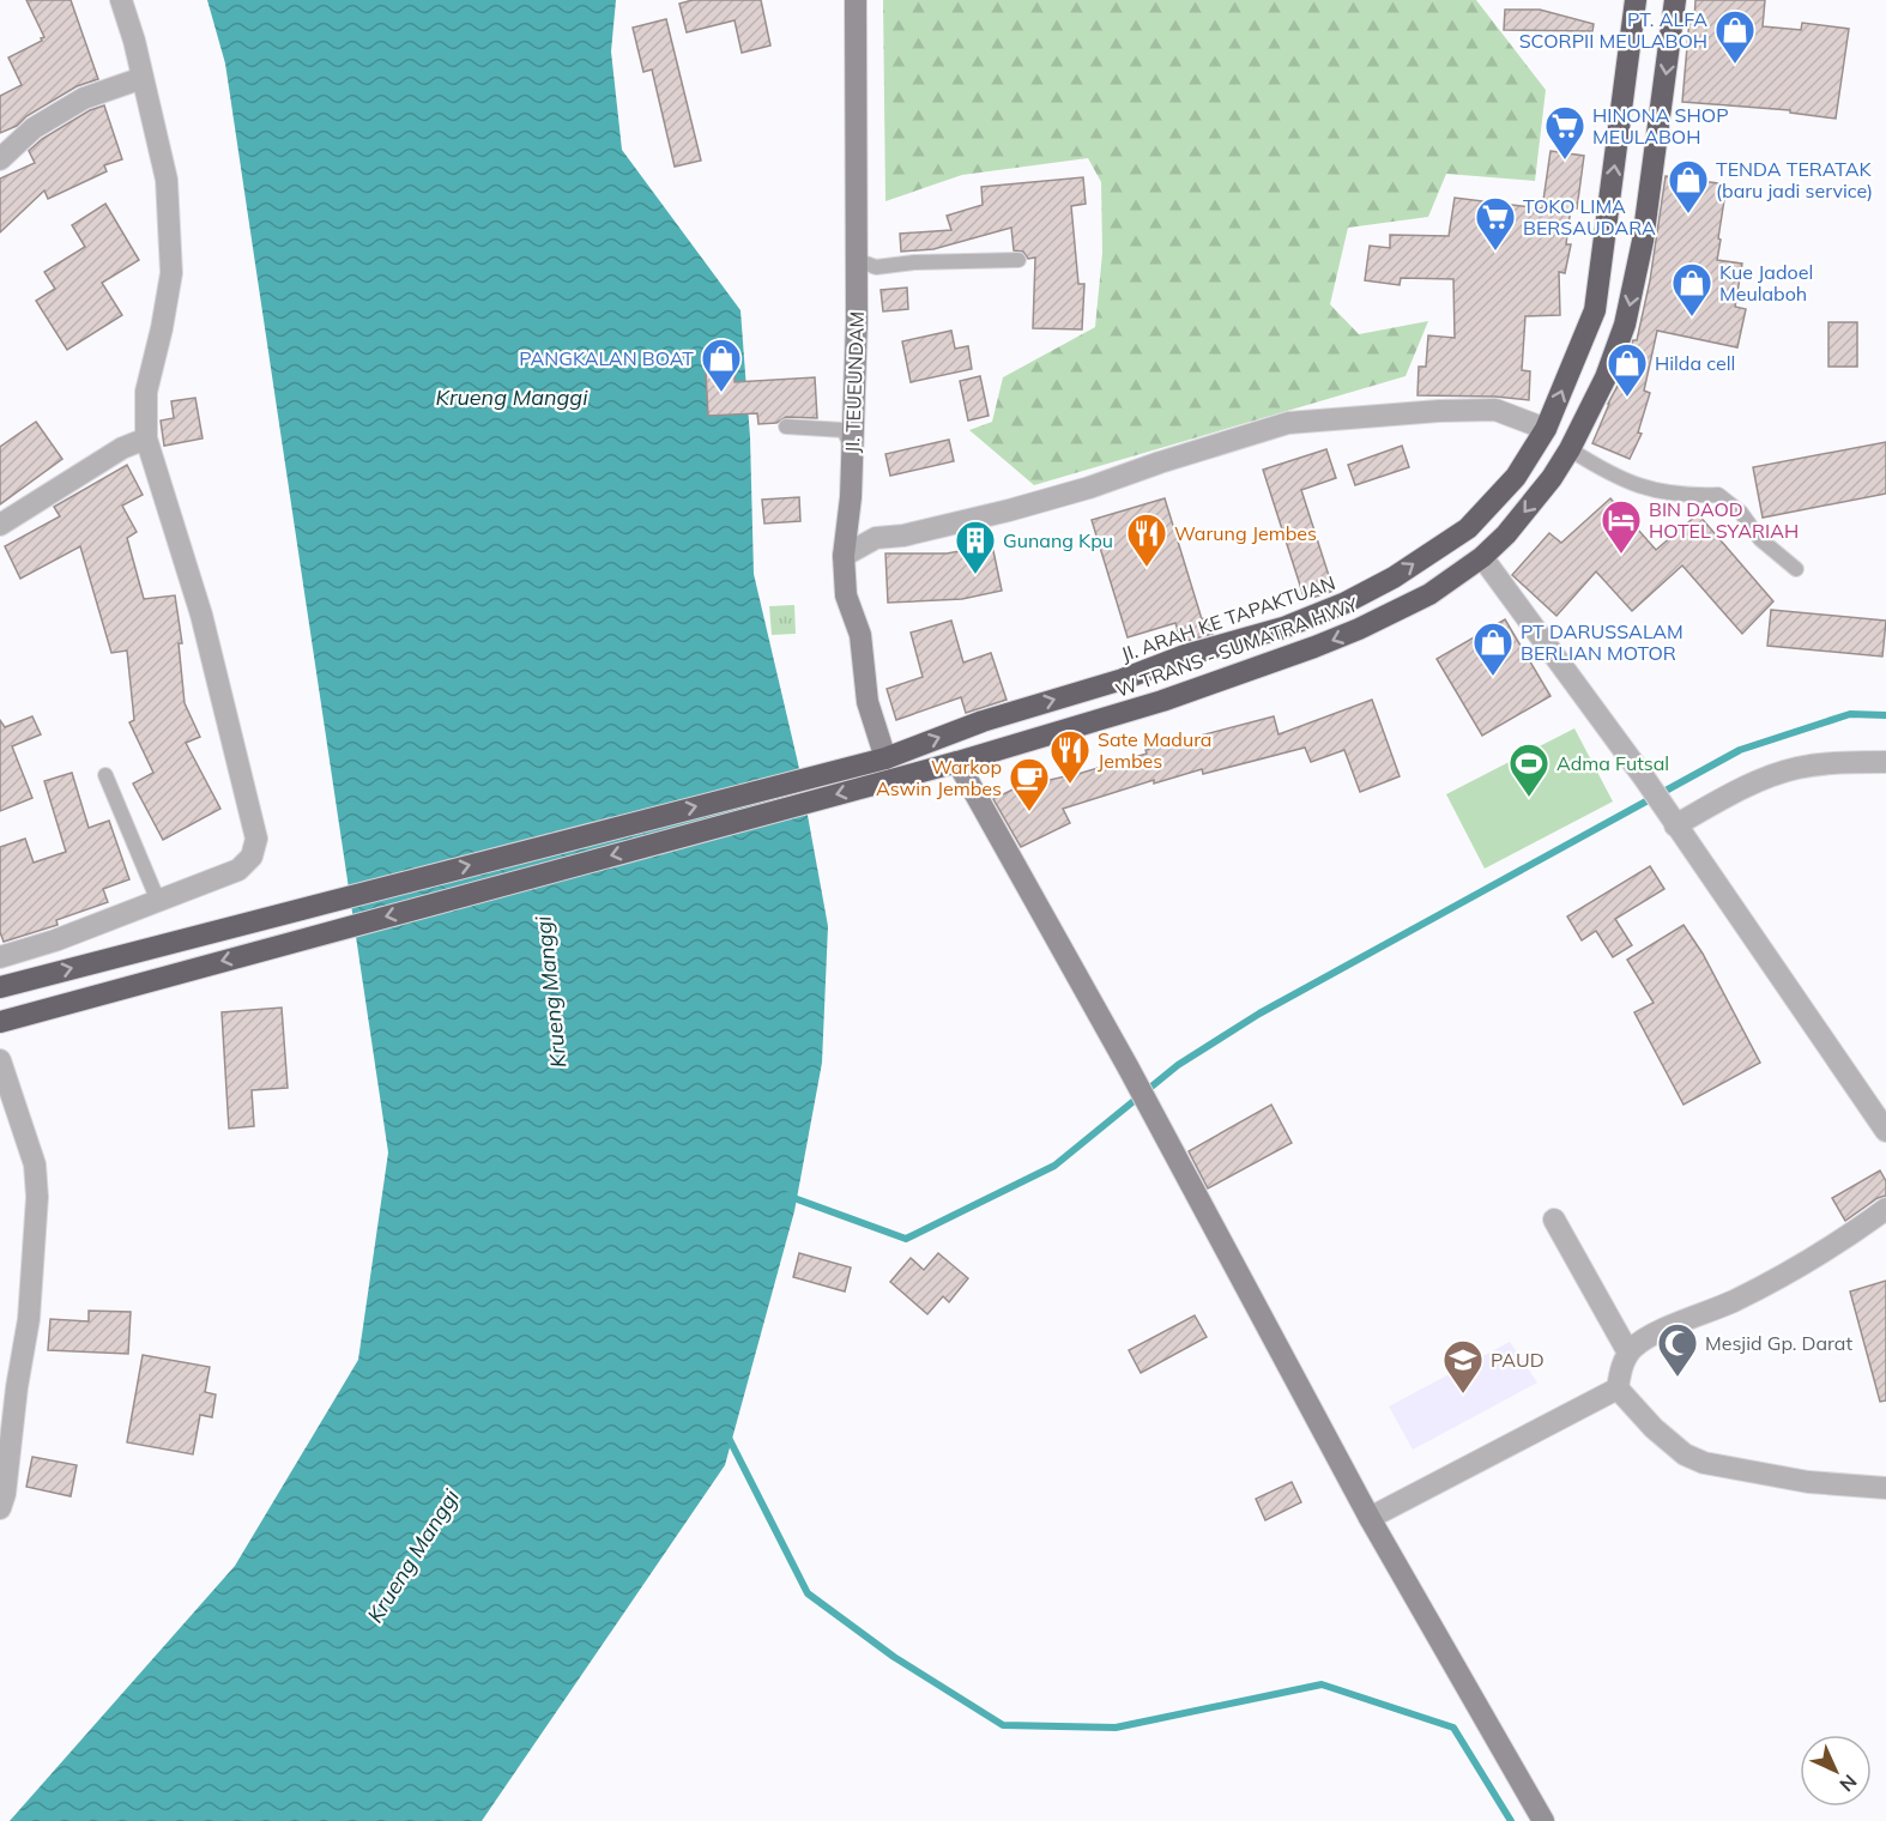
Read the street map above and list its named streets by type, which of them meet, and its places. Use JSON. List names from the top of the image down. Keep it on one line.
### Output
{"streets":{"highway":["JI. ARAH KE TAPAKTUAN","W TRANS - SUMATRA HWY"],"street":["JI. TEUEUNDAM"]},"crossings":[["JI. TEUEUNDAM","JI. ARAH KE TAPAKTUAN"]],"one_way":["JI. ARAH KE TAPAKTUAN","W TRANS - SUMATRA HWY"],"water":["Krueng Manggi"],"places":{"shop":["PT. ALFA SCORPII MEULABOH","TENDA TERATAK (baru jadi service)","Kue Jadoel Meulaboh","PANGKALAN BOAT","Hilda cell","PT DARUSSALAM BERLIAN MOTOR"],"supermarket":["HINONA SHOP MEULABOH","TOKO LIMA BERSAUDARA"],"hotel":["BIN DAOD HOTEL SYARIAH"],"restaurant":["Warung Jembes","Sate Madura Jembes"],"building":["Gunang Kpu"],"sports":["Adma Futsal"],"cafe":["Warkop Aswin Jembes"],"mosque":["Mesjid Gp. Darat"],"school or university":["PAUD"]},"north":"bottom right"}
